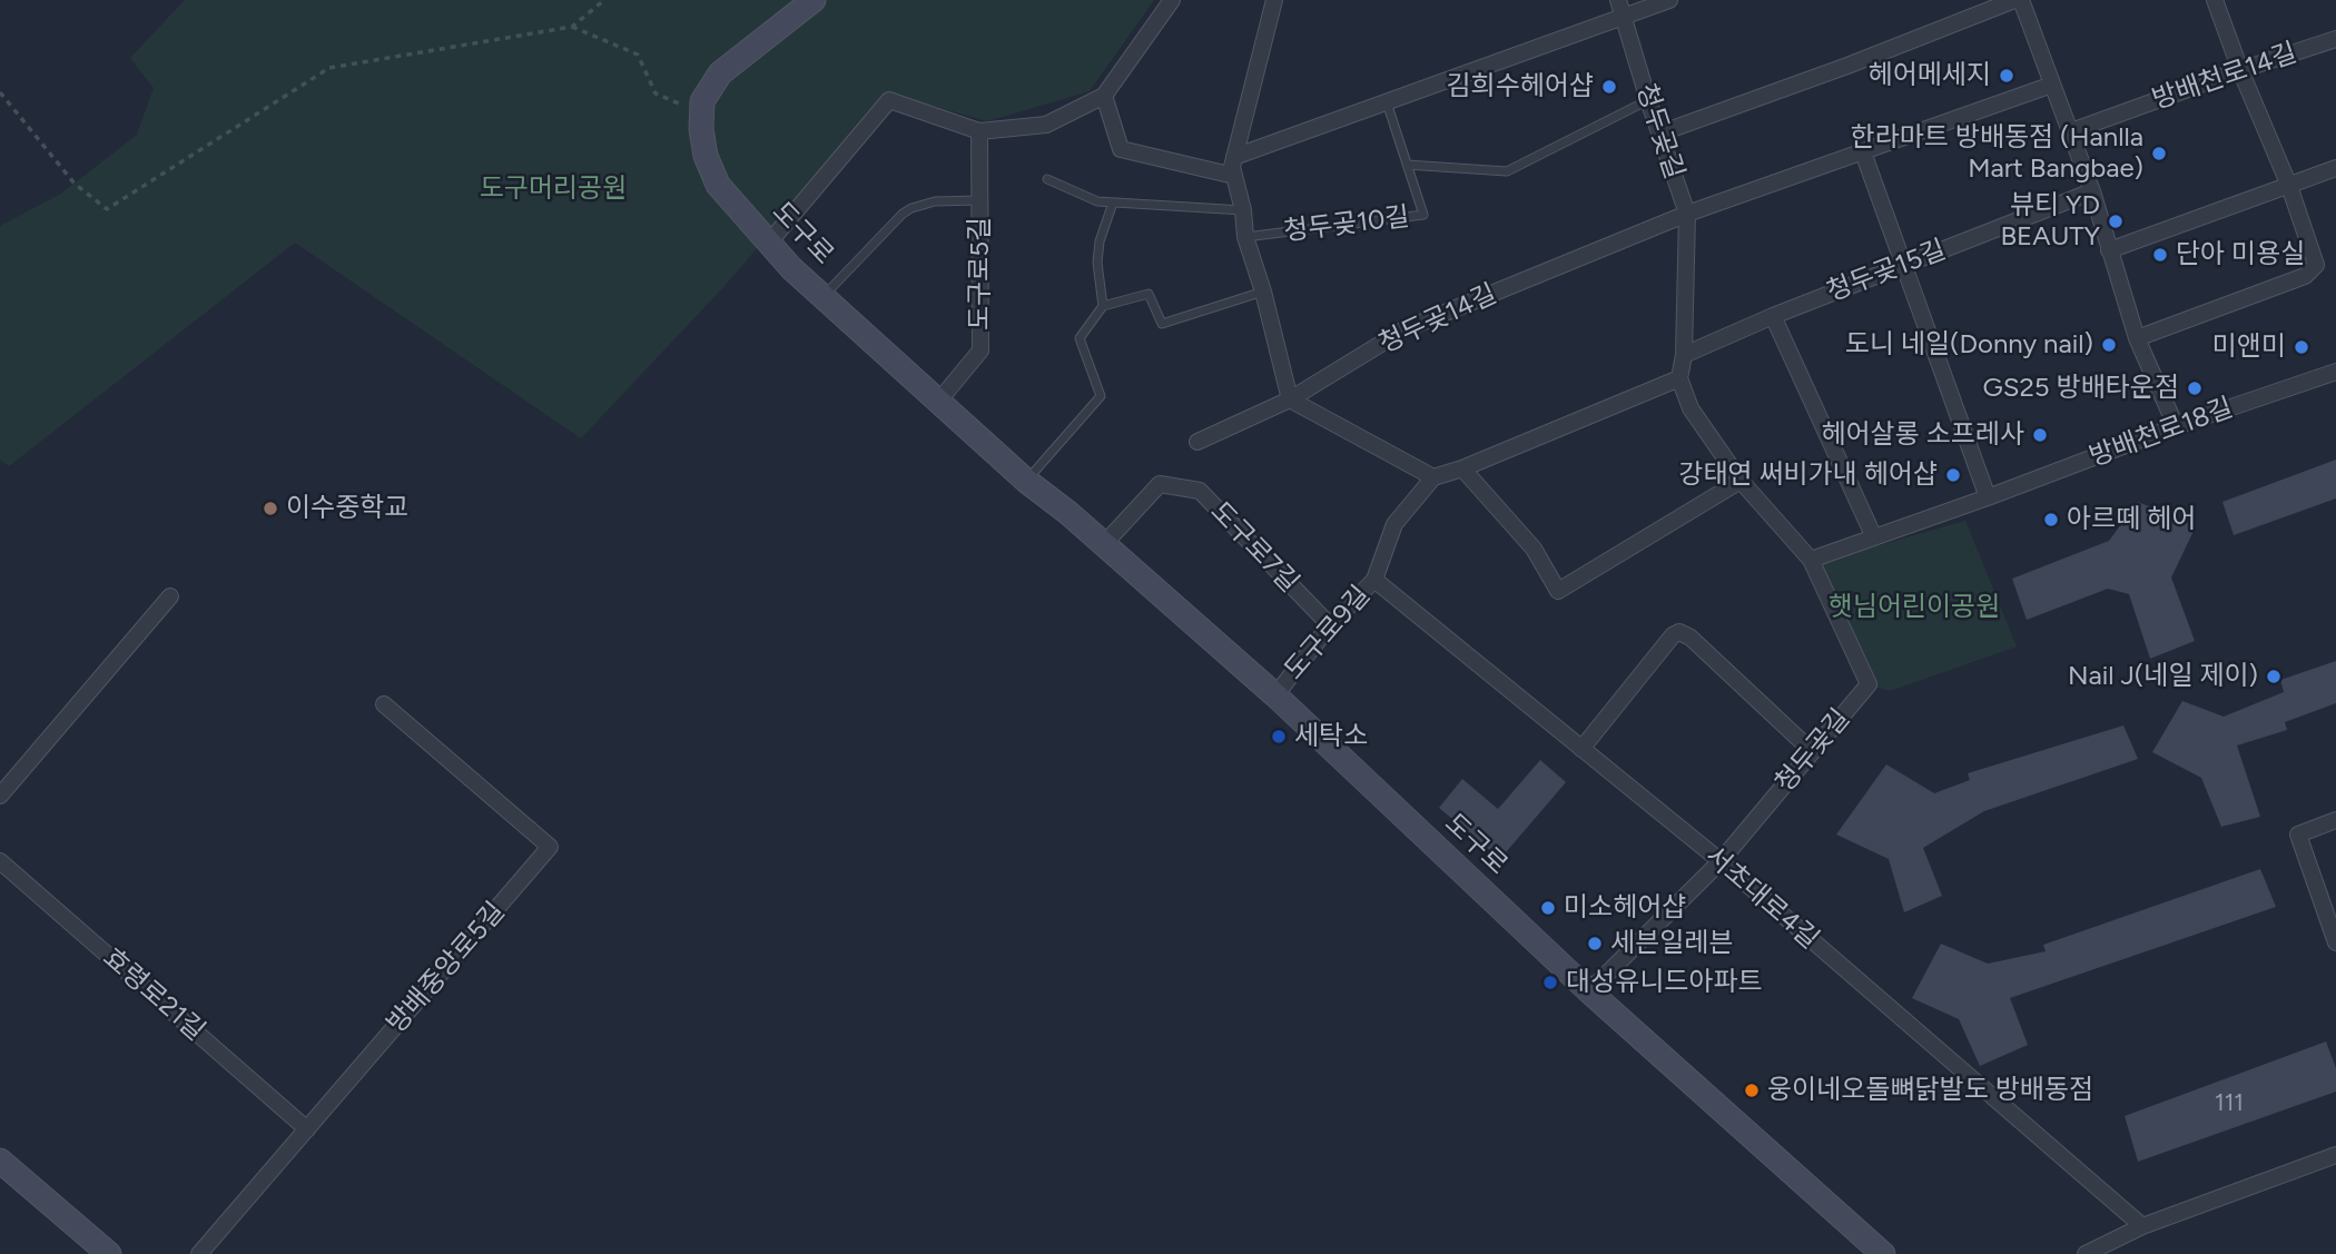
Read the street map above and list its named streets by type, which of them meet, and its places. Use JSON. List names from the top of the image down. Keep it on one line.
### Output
{"streets":{"street":["방배천로14길","청두곶길","도구로","청두곶15길","도구로5길","청두곶14길","방배천로18길","도구로7길","도구로9길","서초대로4길","방배중앙로5길","효령로21길"],"lane":["청두곶10길"]},"crossings":[["청두곶길","도구로"],["청두곶길","청두곶15길"],["청두곶길","청두곶14길"],["청두곶길","방배천로18길"],["청두곶길","서초대로4길"],["도구로","도구로5길"],["도구로","도구로7길"],["도구로","도구로9길"],["도구로7길","도구로9길"],["도구로9길","서초대로4길"],["방배중앙로5길","효령로21길"]],"parks":["도구머리공원","햇님어린이공원"],"places":["헤어메세지","김희수헤어샵","한라마트 방배동점 (Hanlla Mart Bangbae)","뷰티 YD BEAUTY","단아 미용실","도니 네일(Donny nail)","미앤미","GS25 방배타운점","헤어살롱 소프레사","강태연 써비가내 헤어샵","이수중학교","아르떼 헤어","Nail J(네일 제이)","세탁소","미소헤어샵","세븐일레븐","대성유니드아파트","웅이네오돌뼈닭발도 방배동점"],"house_numbers":["111"]}
